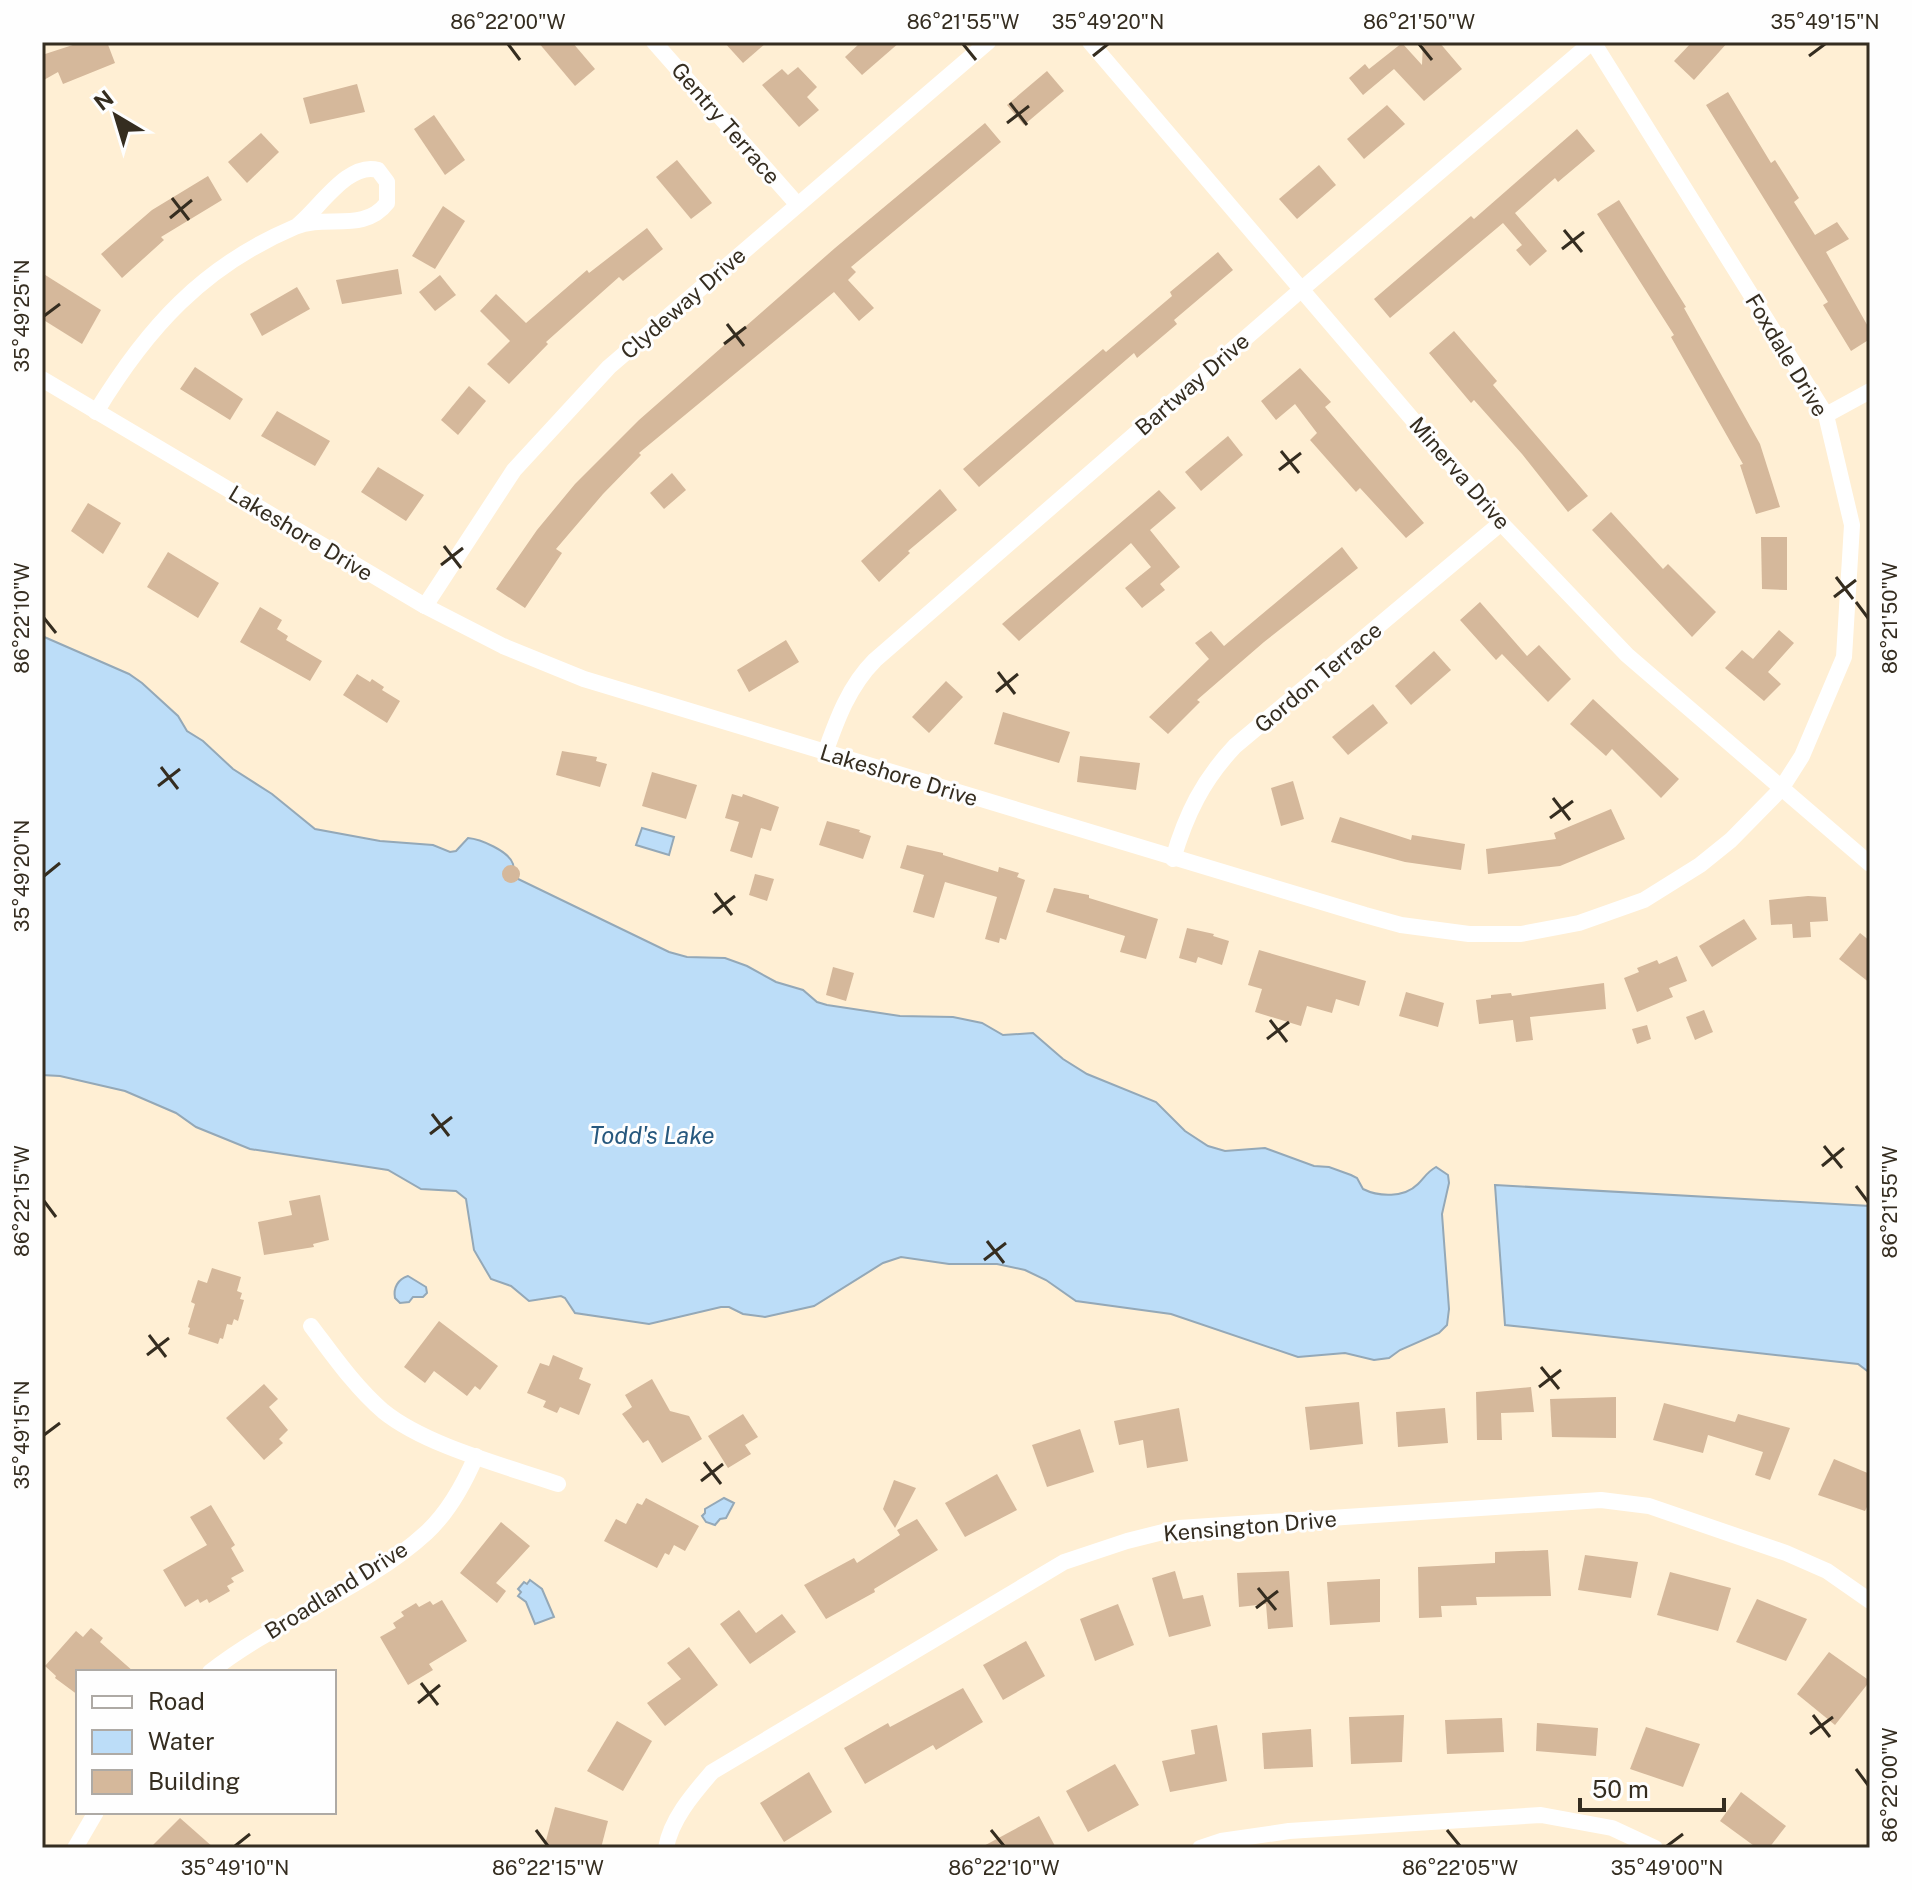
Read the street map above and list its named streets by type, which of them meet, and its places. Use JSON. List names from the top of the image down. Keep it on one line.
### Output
{"streets":{"street":["Gentry Terrace","Clydeway Drive","Foxdale Drive","Bartway Drive","Minerva Drive","Lakeshore Drive","Gordon Terrace","Kensington Drive","Broadland Drive"]},"crossings":[["Gentry Terrace","Clydeway Drive"],["Clydeway Drive","Lakeshore Drive"],["Foxdale Drive","Bartway Drive"],["Foxdale Drive","Minerva Drive"],["Foxdale Drive","Lakeshore Drive"],["Bartway Drive","Minerva Drive"],["Bartway Drive","Lakeshore Drive"],["Minerva Drive","Lakeshore Drive"],["Minerva Drive","Gordon Terrace"],["Lakeshore Drive","Gordon Terrace"]],"water":["Todd's Lake"],"legend":["Road","Water","Building"],"scale_bar":"50 m","north":"top left","coordinates":["86°22'00\"W","86°21'55\"W","35°49'20\"N","86°21'50\"W","35°49'15\"N","35°49'25\"N","86°22'10\"W","86°22'15\"W","35°49'10\"N","86°22'05\"W","35°49'00\"N"]}
